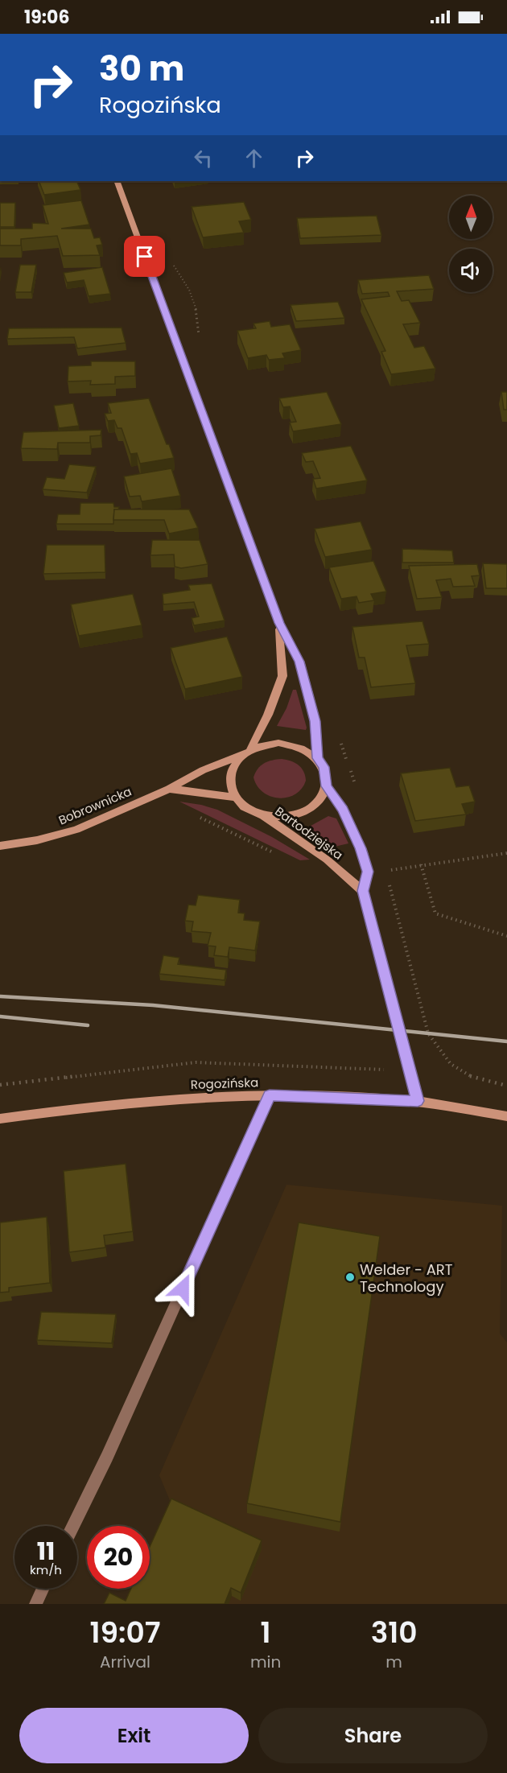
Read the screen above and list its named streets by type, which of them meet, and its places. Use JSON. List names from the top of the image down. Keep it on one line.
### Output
{"streets":{"street":["Bobrownicka","Bartodziejska","Rogozińska"]},"crossings":[["Bobrownicka","Bartodziejska"],["Bartodziejska","Rogozińska"]],"places":["Welder - ART Technology"],"north":"top","page":{"status":"19:06","turn":["30 m","Rogozińska"],"speed":"11 km/h","limit":"20","eta":["19:07","Arrival","1","min","310","m"],"buttons":["Exit","Share"]}}
